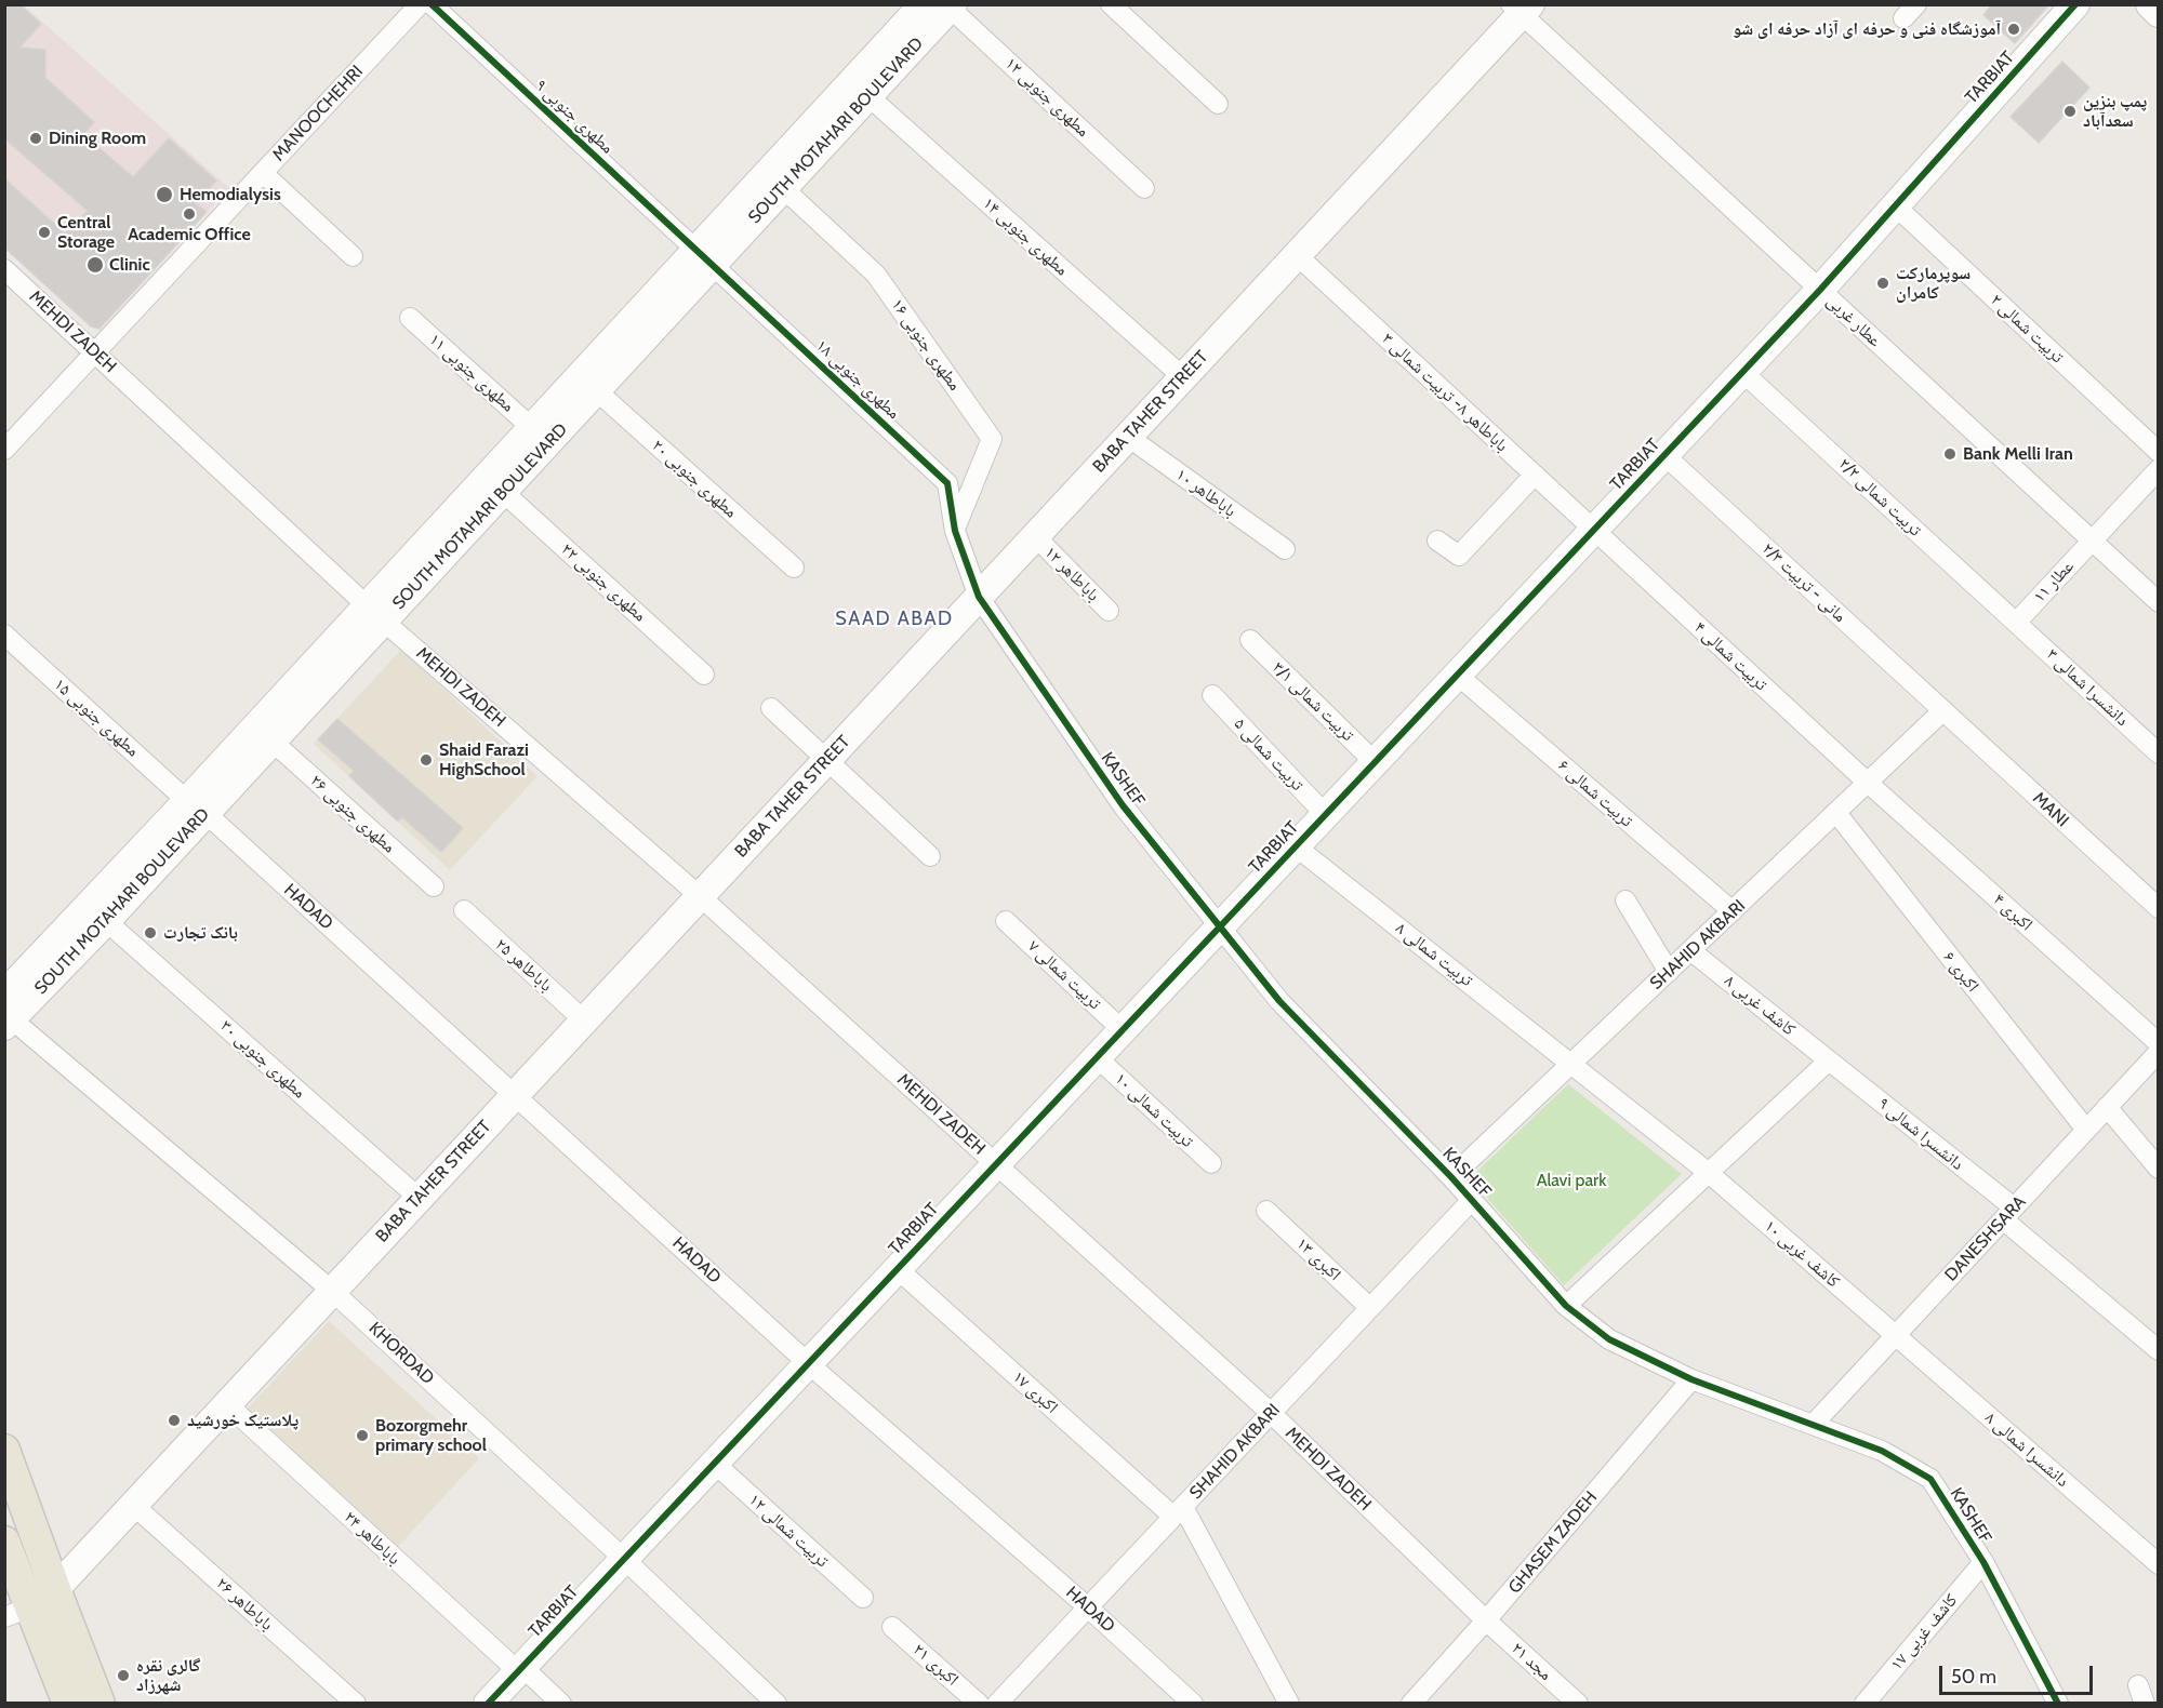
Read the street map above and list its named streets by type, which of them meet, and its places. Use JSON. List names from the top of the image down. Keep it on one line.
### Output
{"streets":{"street":["TARBIAT","مطهری جنوبی ۱۲","MANOOCHEHRI","مطهری جنوبی ۹","SOUTH MOTAHARI BOULEVARD","مطهری جنوبی ۱۴","عطار غربی","تربیت شمالی ۲","MEHDI ZADEH","مطهری جنوبی ۱۶","مطهری جنوبی ۱۱","مطهری جنوبی ۱۸","باباطاهر ۸- تربیت شمالی ۳","BABA TAHER STREET","مطهری جنوبی ۲۰","باباطاهر ۱۰","تربیت شمالی ۲/۲","باباطاهر ۱۲","عطار ۱۱","مطهری جنوبی ۲۲","مانی - تربیت ۲/۳","تربیت شمالی ۴","دانشسرا شمالی ۳","تربیت شمالی ۳/۱","مطهری جنوبی ۱۵","تربیت شمالی ۵","KASHEF","تربیت شمالی ۶","MANI","مطهری جنوبی ۲۶","HADAD","اکبری ۴","SHAHID AKBARI","تربیت شمالی ۸","باباطاهر ۲۵","اکبری ۶","تربیت شمالی ۷","کاشف غربی ۸","مطهری جنوبی ۳۰","تربیت شمالی ۱۰","دانشسرا شمالی ۹","DANESHSARA","کاشف غربی ۱۰","اکبری ۱۳","KHORDAD","اکبری ۱۷","دانشسرا شمالی ۸","تربیت شمالی ۱۲","باباطاهر ۲۴","GHASEM ZADEH","باباطاهر ۲۶","کاشف غربی ۱۷","مجد ۲۱","اکبری ۲۱"]},"crossings":[["TARBIAT","عطار غربی"],["TARBIAT","تربیت شمالی ۲"],["TARBIAT","MEHDI ZADEH"],["TARBIAT","باباطاهر ۸- تربیت شمالی ۳"],["TARBIAT","تربیت شمالی ۲/۲"],["TARBIAT","مانی - تربیت ۲/۳"],["TARBIAT","تربیت شمالی ۴"],["TARBIAT","تربیت شمالی ۳/۱"],["TARBIAT","تربیت شمالی ۵"],["TARBIAT","KASHEF"],["TARBIAT","تربیت شمالی ۶"],["TARBIAT","HADAD"],["TARBIAT","تربیت شمالی ۸"],["TARBIAT","تربیت شمالی ۷"],["TARBIAT","تربیت شمالی ۱۰"],["TARBIAT","KHORDAD"],["TARBIAT","اکبری ۱۷"],["TARBIAT","تربیت شمالی ۱۲"],["TARBIAT","باباطاهر ۲۴"],["مطهری جنوبی ۱۲","SOUTH MOTAHARI BOULEVARD"],["MANOOCHEHRI","MEHDI ZADEH"],["مطهری جنوبی ۹","SOUTH MOTAHARI BOULEVARD"],["مطهری جنوبی ۹","مطهری جنوبی ۱۸"],["SOUTH MOTAHARI BOULEVARD","مطهری جنوبی ۱۴"],["SOUTH MOTAHARI BOULEVARD","MEHDI ZADEH"],["SOUTH MOTAHARI BOULEVARD","مطهری جنوبی ۱۶"],["SOUTH MOTAHARI BOULEVARD","مطهری جنوبی ۱۱"],["SOUTH MOTAHARI BOULEVARD","مطهری جنوبی ۱۸"],["SOUTH MOTAHARI BOULEVARD","مطهری جنوبی ۲۰"],["SOUTH MOTAHARI BOULEVARD","مطهری جنوبی ۲۲"],["SOUTH MOTAHARI BOULEVARD","مطهری جنوبی ۱۵"],["SOUTH MOTAHARI BOULEVARD","مطهری جنوبی ۲۶"],["SOUTH MOTAHARI BOULEVARD","HADAD"],["SOUTH MOTAHARI BOULEVARD","مطهری جنوبی ۳۰"],["SOUTH MOTAHARI BOULEVARD","KHORDAD"],["مطهری جنوبی ۱۴","BABA TAHER STREET"],["عطار غربی","BABA TAHER STREET"],["عطار غربی","عطار ۱۱"],["MEHDI ZADEH","BABA TAHER STREET"],["MEHDI ZADEH","SHAHID AKBARI"],["MEHDI ZADEH","GHASEM ZADEH"],["MEHDI ZADEH","مجد ۲۱"],["مطهری جنوبی ۱۶","مطهری جنوبی ۱۸"],["مطهری جنوبی ۱۶","KASHEF"],["مطهری جنوبی ۱۸","KASHEF"],["باباطاهر ۸- تربیت شمالی ۳","BABA TAHER STREET"],["باباطاهر ۸- تربیت شمالی ۳","تربیت شمالی ۴"],["BABA TAHER STREET","باباطاهر ۱۰"],["BABA TAHER STREET","باباطاهر ۱۲"],["BABA TAHER STREET","KASHEF"],["BABA TAHER STREET","HADAD"],["BABA TAHER STREET","باباطاهر ۲۵"],["BABA TAHER STREET","مطهری جنوبی ۳۰"],["BABA TAHER STREET","KHORDAD"],["BABA TAHER STREET","باباطاهر ۲۴"],["BABA TAHER STREET","باباطاهر ۲۶"],["تربیت شمالی ۲/۲","عطار ۱۱"],["تربیت شمالی ۲/۲","دانشسرا شمالی ۳"],["عطار ۱۱","دانشسرا شمالی ۳"],["مانی - تربیت ۲/۳","MANI"],["مانی - تربیت ۲/۳","SHAHID AKBARI"],["تربیت شمالی ۴","اکبری ۴"],["تربیت شمالی ۴","SHAHID AKBARI"],["مطهری جنوبی ۱۵","HADAD"],["KASHEF","SHAHID AKBARI"],["KASHEF","DANESHSARA"],["KASHEF","GHASEM ZADEH"],["KASHEF","کاشف غربی ۱۷"],["تربیت شمالی ۶","SHAHID AKBARI"],["MANI","SHAHID AKBARI"],["HADAD","SHAHID AKBARI"],["اکبری ۴","SHAHID AKBARI"],["SHAHID AKBARI","تربیت شمالی ۸"],["SHAHID AKBARI","اکبری ۶"],["SHAHID AKBARI","کاشف غربی ۸"],["SHAHID AKBARI","اکبری ۱۳"],["SHAHID AKBARI","اکبری ۱۷"],["اکبری ۶","DANESHSARA"],["کاشف غربی ۸","دانشسرا شمالی ۹"],["دانشسرا شمالی ۹","DANESHSARA"],["DANESHSARA","کاشف غربی ۱۰"],["DANESHSARA","دانشسرا شمالی ۸"],["کاشف غربی ۱۰","دانشسرا شمالی ۸"],["GHASEM ZADEH","مجد ۲۱"]],"districts":["SAAD ABAD"],"parks":["Alavi park"],"places":["آموزشگاه فنی و حرفه ای آزاد حرفه ای شو","پمپ بنزین سعدآباد","Dining Room","Hemodialysis","Academic Office","Central Storage","Clinic","سوپرمارکت کامران","Bank Melli Iran","Shaid Farazi HighSchool","بانک تجارت","پلاستیک خورشید","Bozorgmehr primary school","گالری نقره شهرزاد"],"scale_bar":"50 m"}
